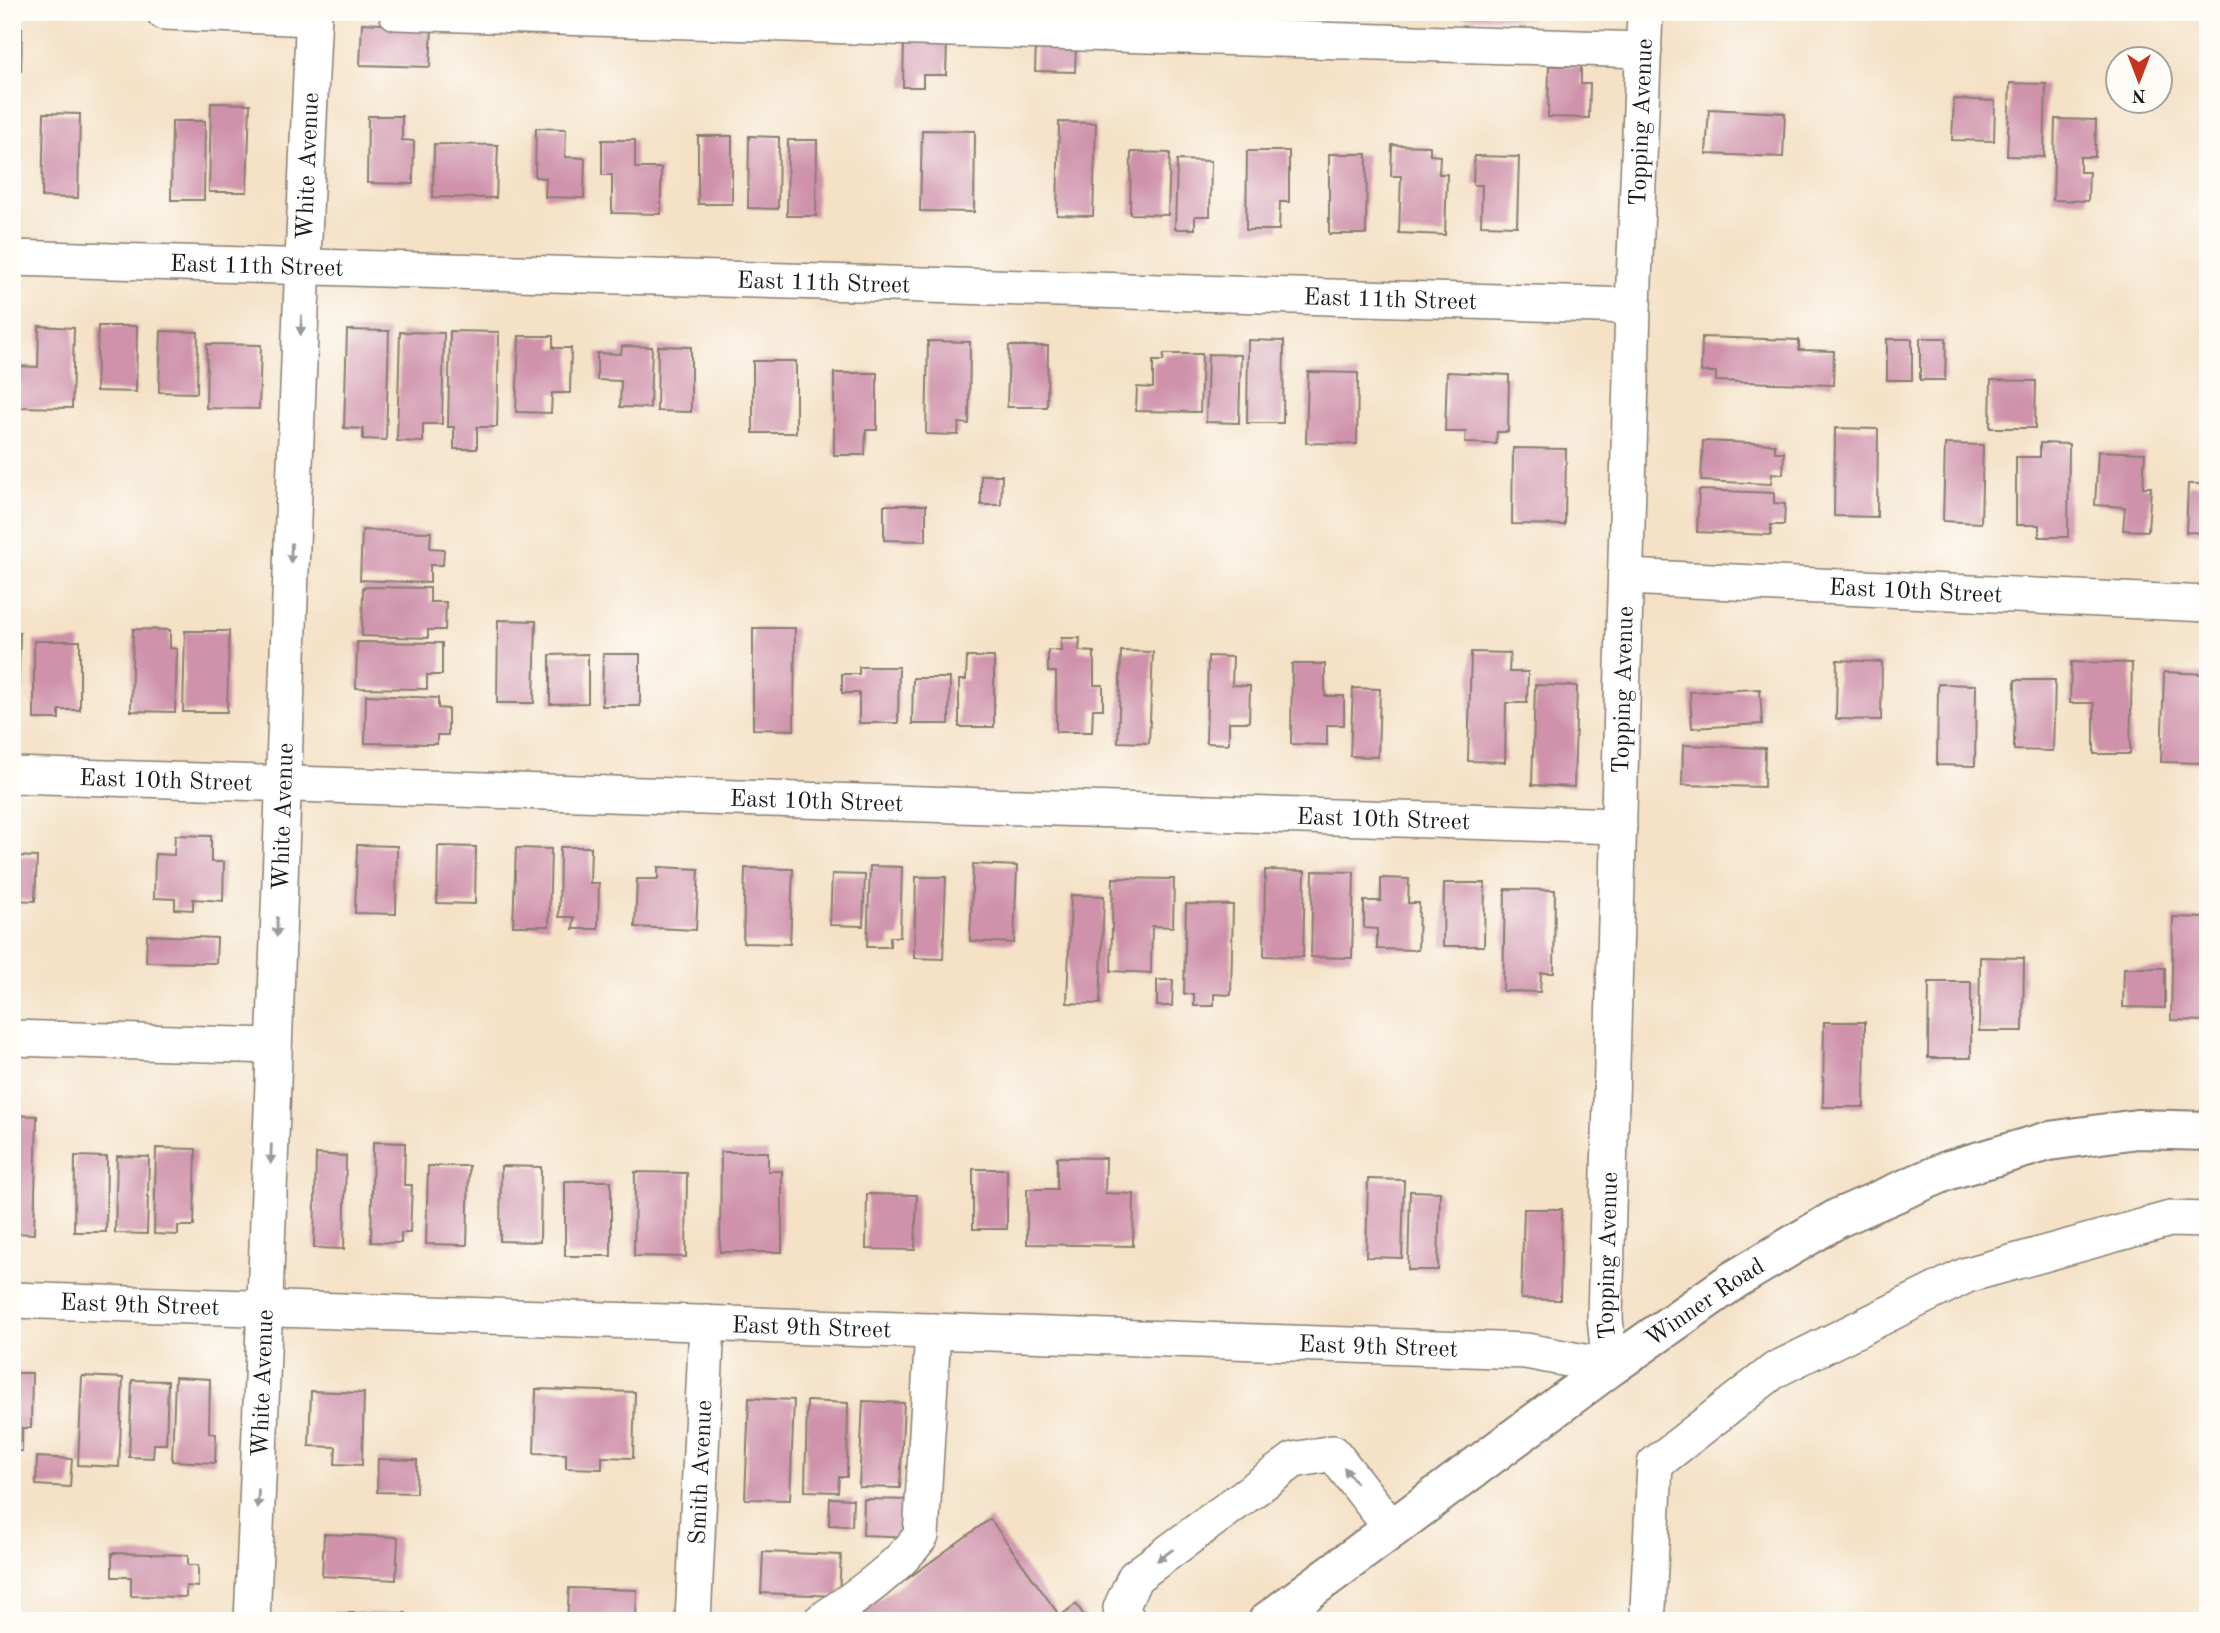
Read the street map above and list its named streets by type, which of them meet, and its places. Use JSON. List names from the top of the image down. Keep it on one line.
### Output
{"streets":{"main road":["Winner Road"],"street":["Topping Avenue","White Avenue","East 11th Street","East 10th Street","East 9th Street","Smith Avenue"]},"crossings":[["Topping Avenue","East 11th Street"],["Topping Avenue","East 10th Street"],["Topping Avenue","Winner Road"],["Topping Avenue","East 9th Street"],["White Avenue","East 11th Street"],["White Avenue","East 10th Street"],["White Avenue","East 9th Street"],["Winner Road","East 9th Street"],["East 9th Street","Smith Avenue"]],"one_way":["White Avenue"],"north":"bottom"}
